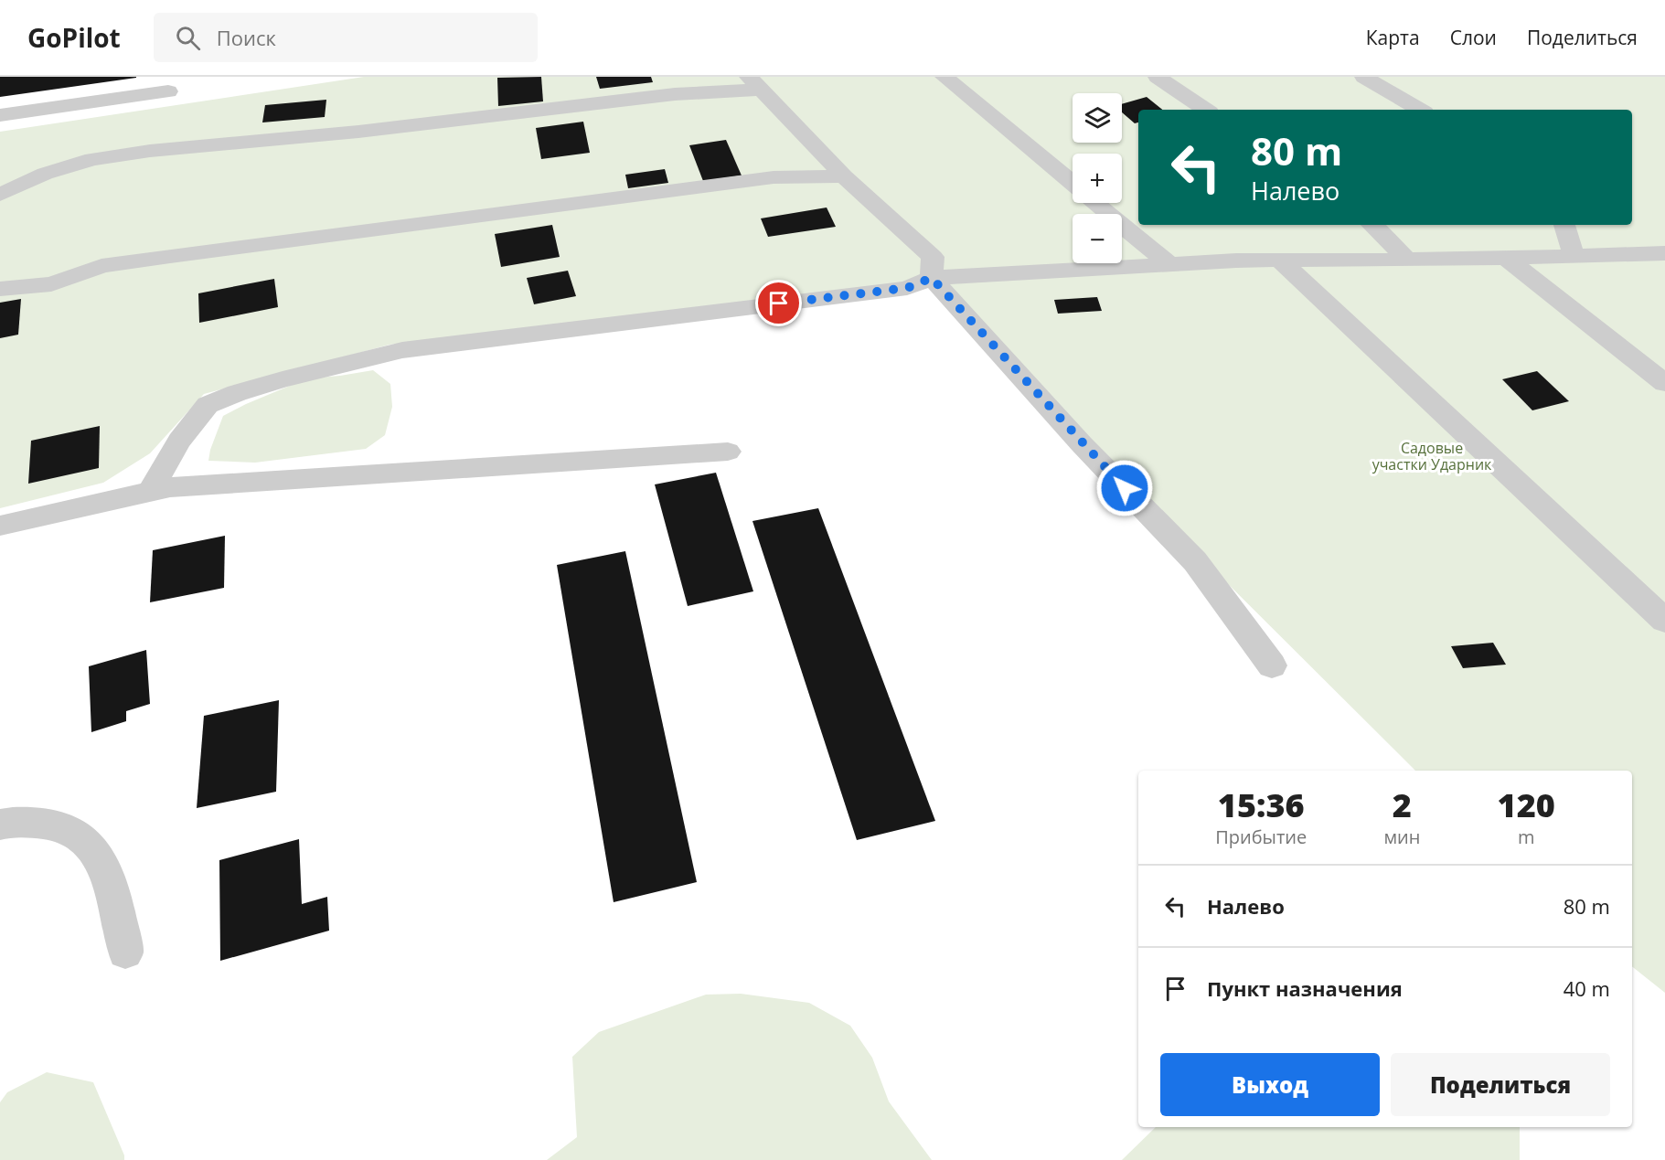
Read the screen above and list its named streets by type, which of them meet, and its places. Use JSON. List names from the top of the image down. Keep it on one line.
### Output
{"parks":["Садовые участки Ударник"],"page":{"header":"GoPilot","search":"Поиск","nav":["Карта","Слои","Поделиться"],"map_buttons":["+","−"],"turn":["80 m","Налево"],"eta":["15:36","Прибытие","2","мин","120","m"],"list":[{"name":"Налево","value":"80 m"},{"name":"Пункт назначения","value":"40 m"}],"buttons":["Выход","Поделиться"]}}
